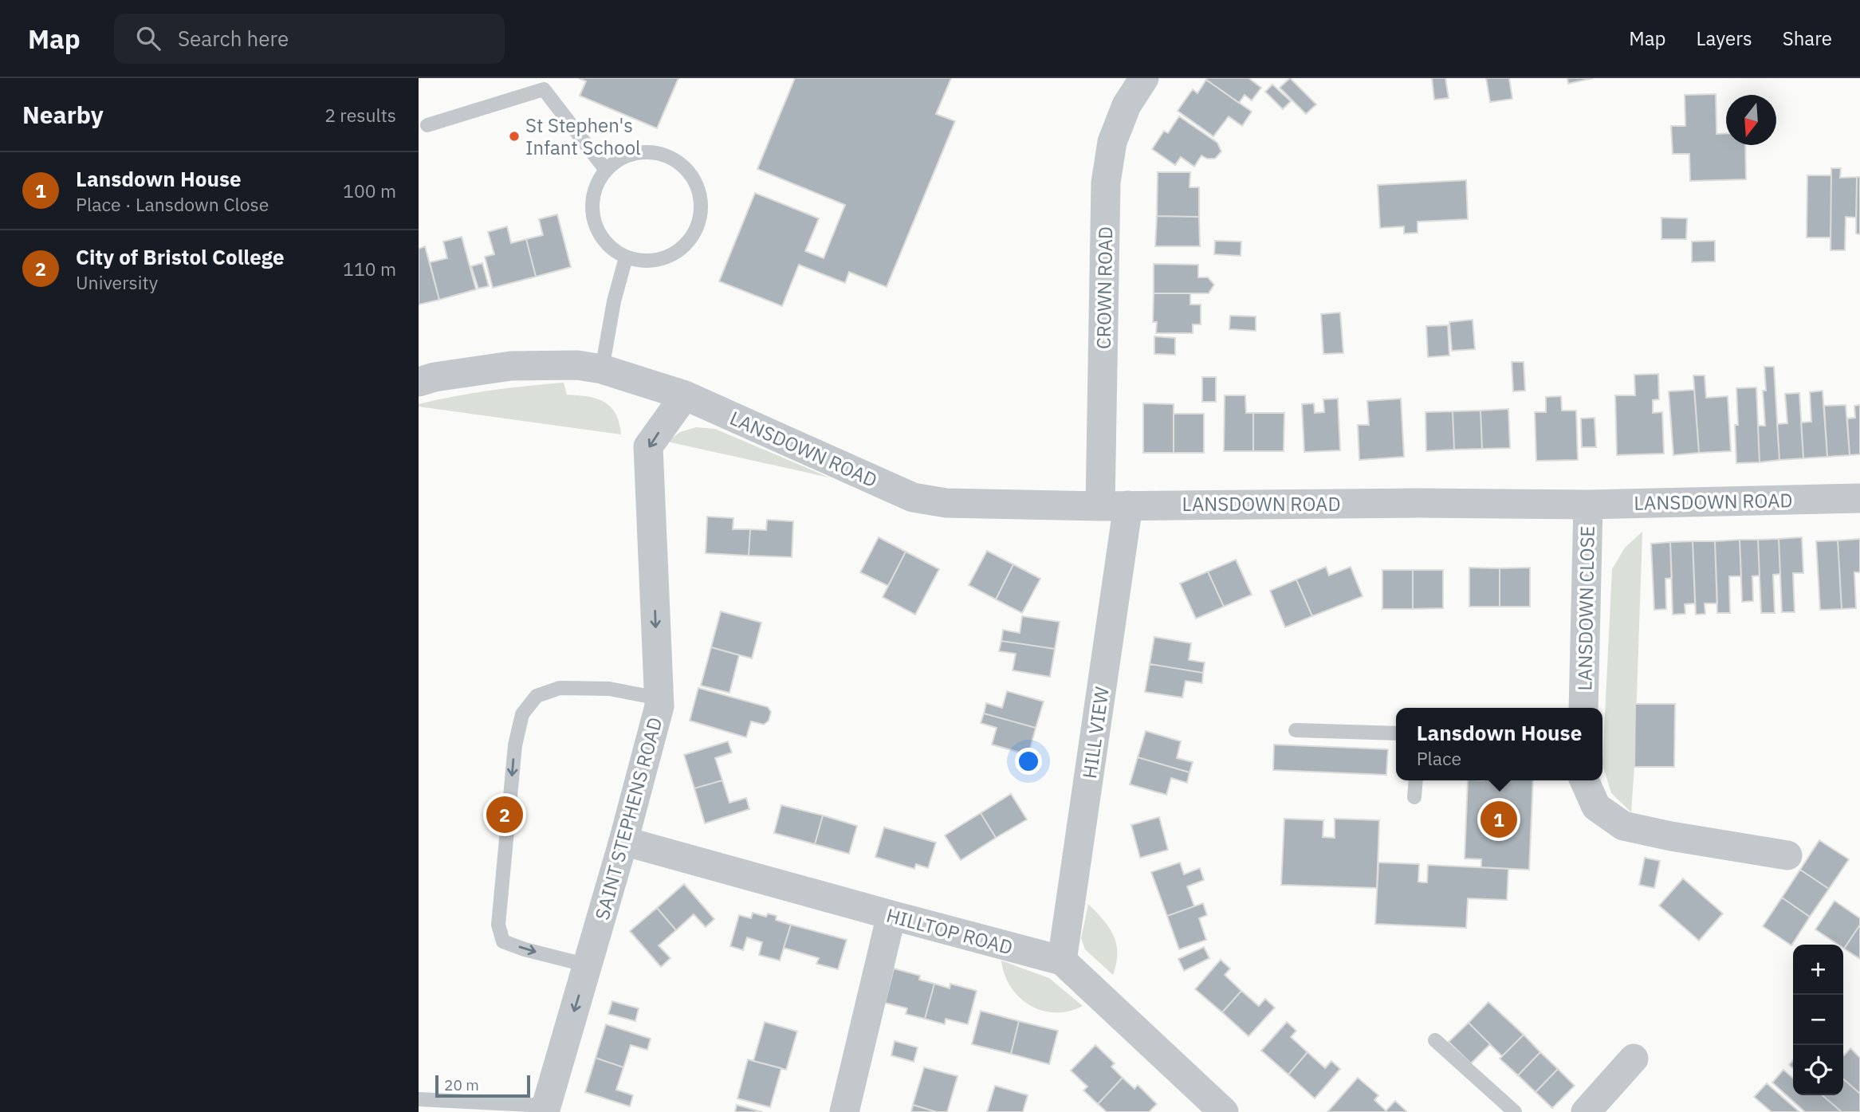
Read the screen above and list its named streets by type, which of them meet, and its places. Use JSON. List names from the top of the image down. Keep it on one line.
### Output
{"streets":{"street":["CROWN ROAD","LANSDOWN ROAD","LANSDOWN CLOSE","HILL VIEW","SAINT STEPHENS ROAD","HILLTOP ROAD"]},"crossings":[["CROWN ROAD","LANSDOWN ROAD"],["CROWN ROAD","HILL VIEW"],["LANSDOWN ROAD","LANSDOWN CLOSE"],["LANSDOWN ROAD","HILL VIEW"],["LANSDOWN ROAD","SAINT STEPHENS ROAD"],["HILL VIEW","HILLTOP ROAD"],["SAINT STEPHENS ROAD","HILLTOP ROAD"]],"one_way":["SAINT STEPHENS ROAD"],"places":["St Stephen's Infant School"],"scale_bar":"20 m","north":"bottom","page":{"header":"Map","search":"Search here","nav":["Map","Layers","Share"],"heading":["Nearby","2 results"],"list":[{"mark":"1","name":"Lansdown House","note":"Place · Lansdown Close","value":"100 m"},{"mark":"2","name":"City of Bristol College","note":"University","value":"110 m"}],"popup":["Lansdown House","Place"],"pins":["2","1"],"map_buttons":["+","−"],"scale":"20 m"}}
